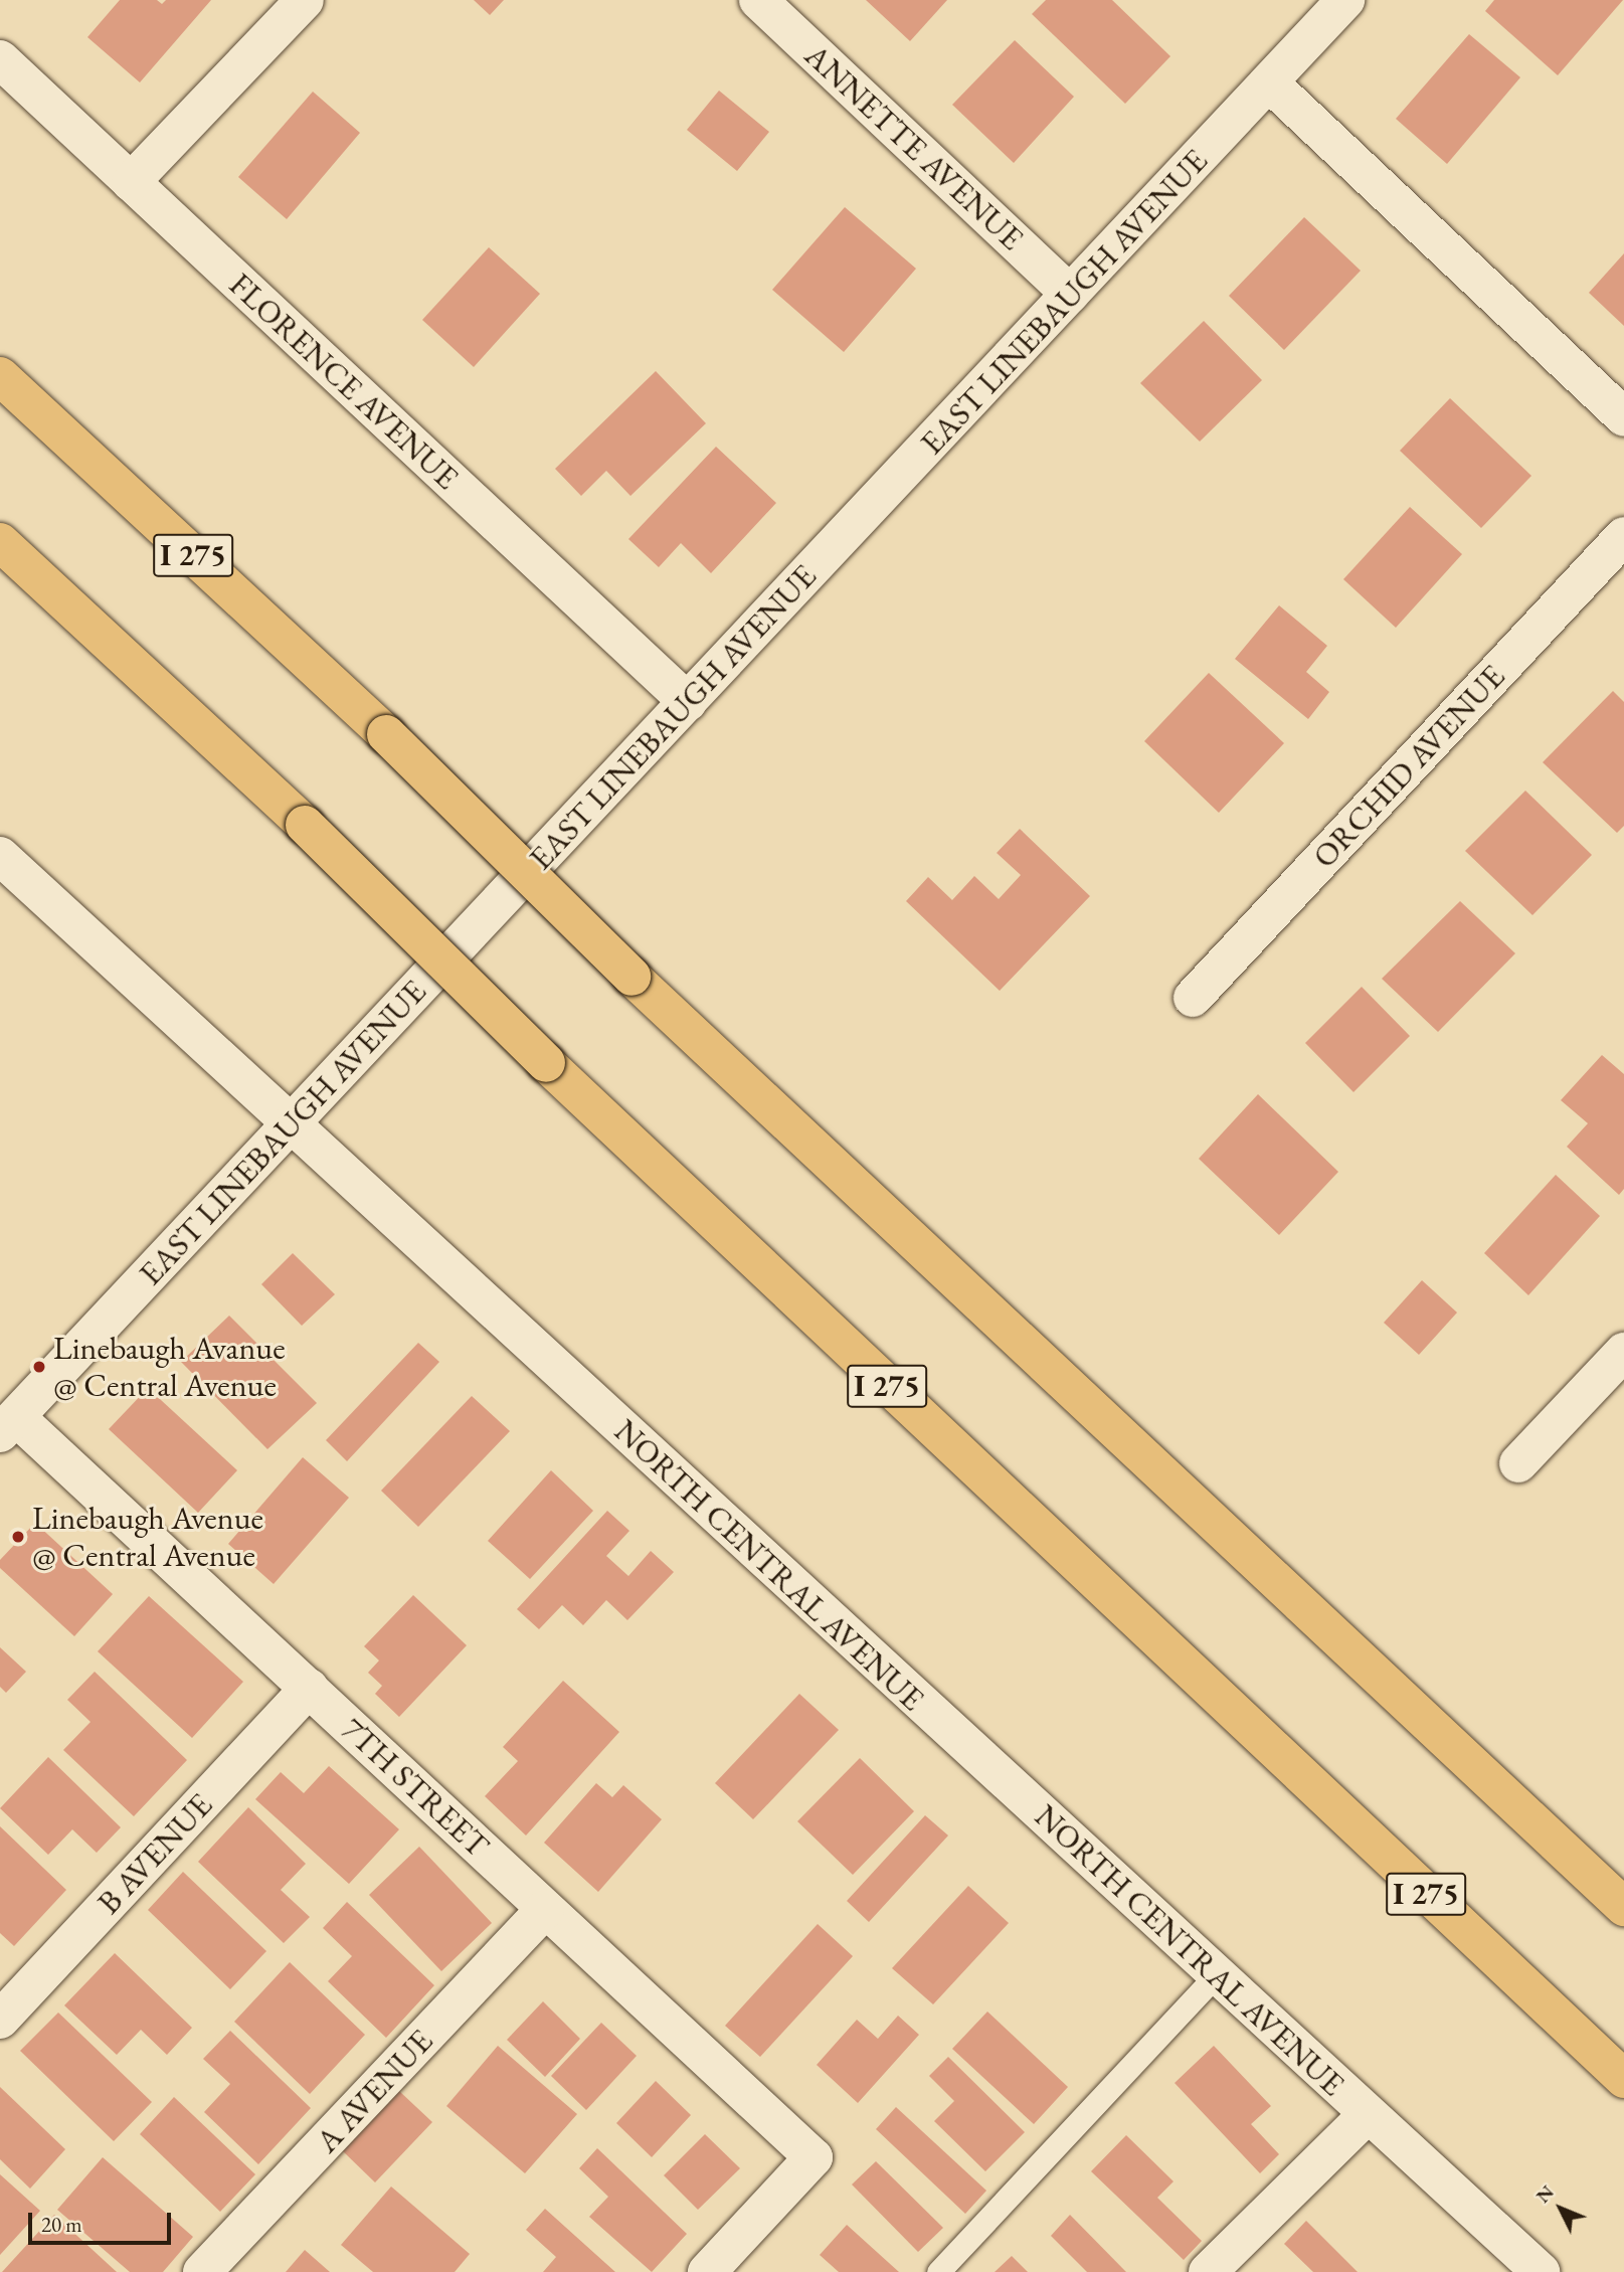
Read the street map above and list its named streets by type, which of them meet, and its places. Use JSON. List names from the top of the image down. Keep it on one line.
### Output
{"streets":{"highway":["I 275"],"street":["ANNETTE AVENUE","EAST LINEBAUGH AVENUE","FLORENCE AVENUE","ORCHID AVENUE","NORTH CENTRAL AVENUE","7TH STREET","B AVENUE","A AVENUE"]},"crossings":[["ANNETTE AVENUE","EAST LINEBAUGH AVENUE"],["EAST LINEBAUGH AVENUE","FLORENCE AVENUE"],["EAST LINEBAUGH AVENUE","NORTH CENTRAL AVENUE"],["EAST LINEBAUGH AVENUE","7TH STREET"],["7TH STREET","B AVENUE"],["7TH STREET","A AVENUE"]],"places":["Linebaugh Avanue @ Central Avenue","Linebaugh Avenue @ Central Avenue"],"scale_bar":"20 m","north":"top left"}
